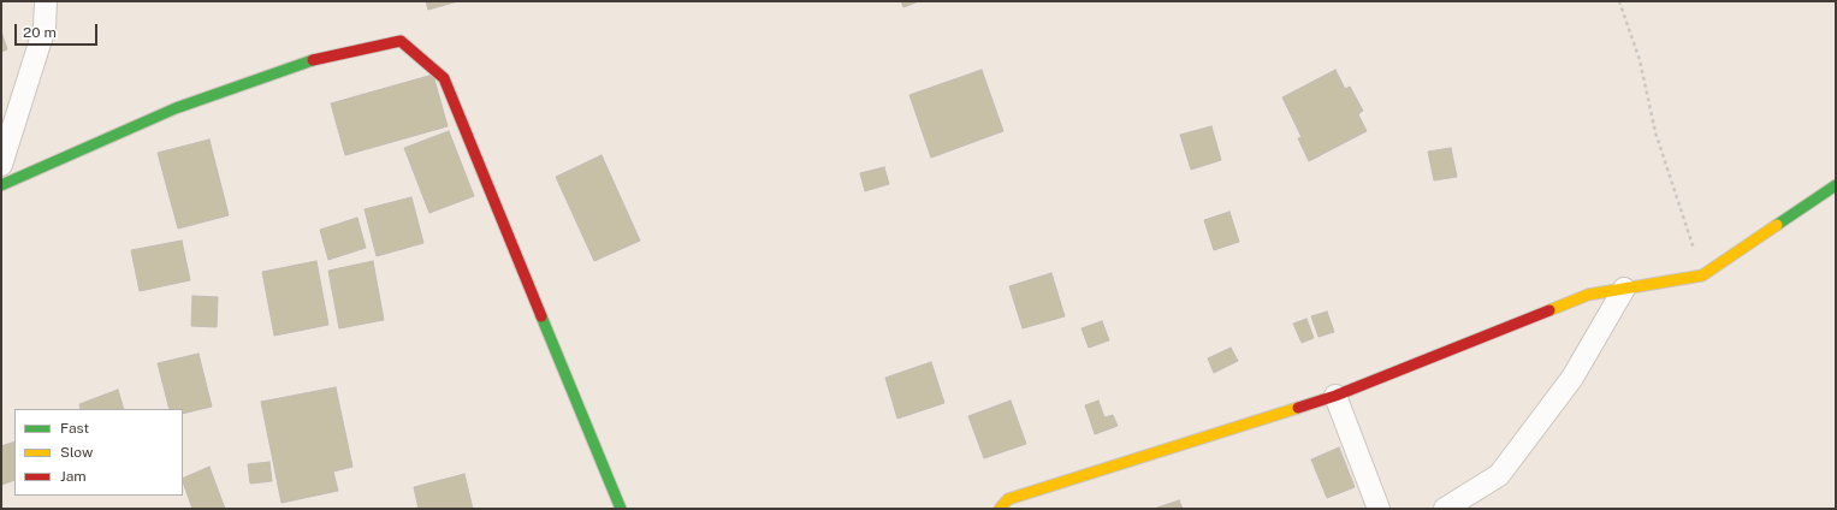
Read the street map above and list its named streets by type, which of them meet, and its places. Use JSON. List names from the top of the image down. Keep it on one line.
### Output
{"legend":["Fast","Slow","Jam"],"scale_bar":"20 m"}
